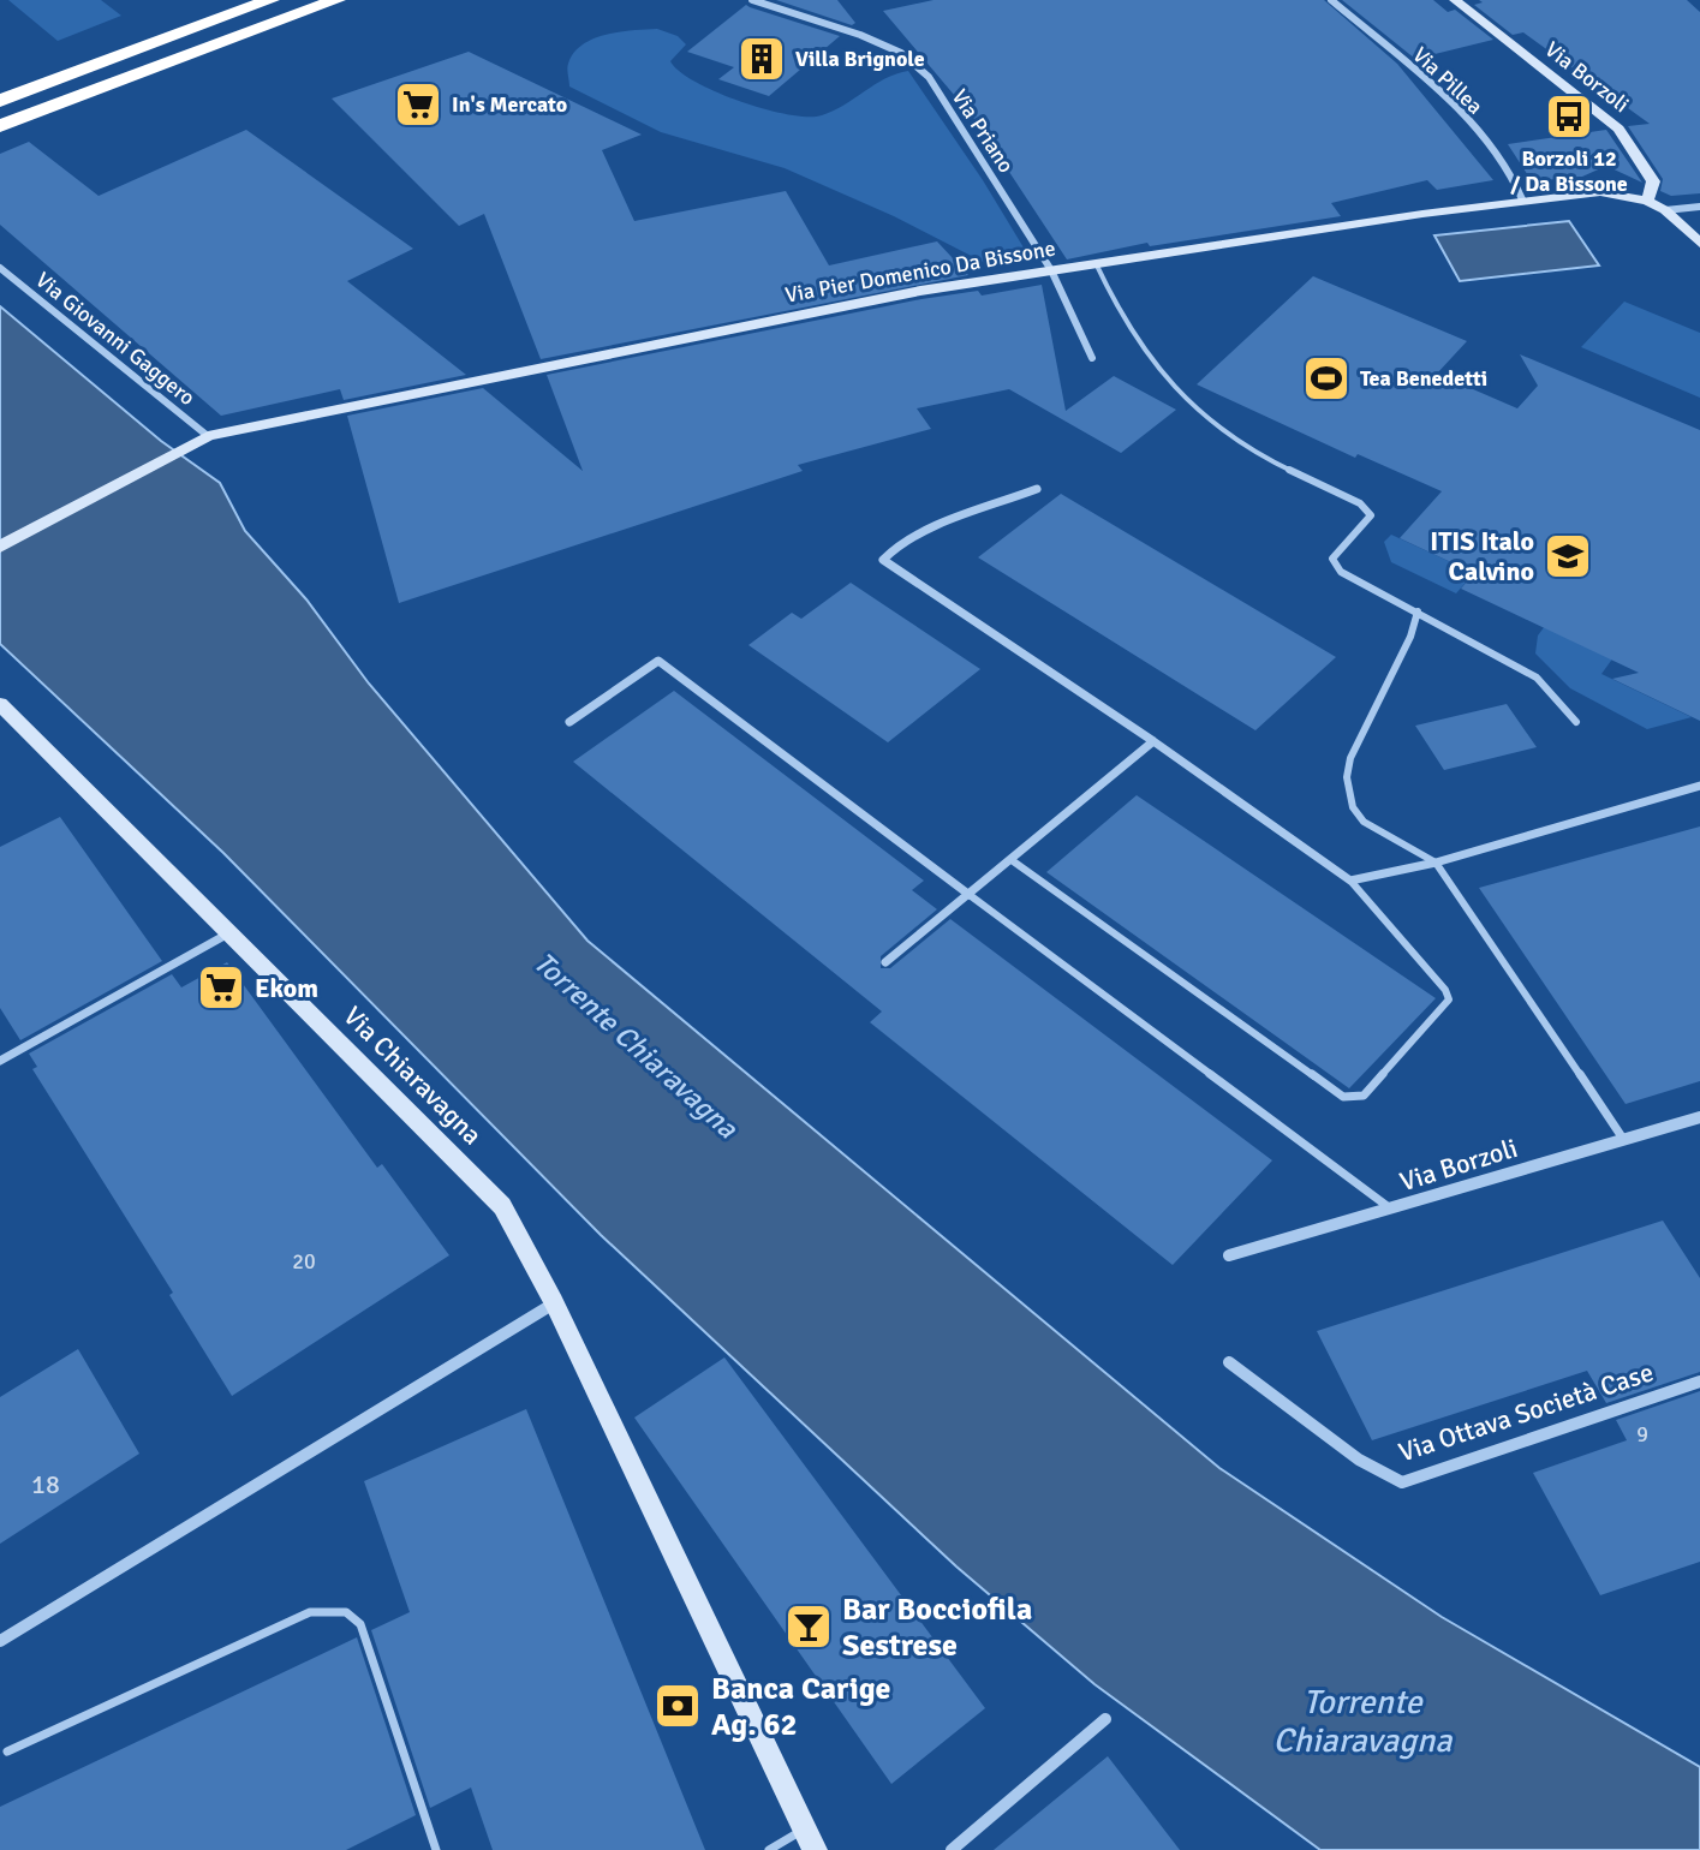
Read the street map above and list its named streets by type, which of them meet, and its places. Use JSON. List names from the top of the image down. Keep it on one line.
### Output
{"streets":{"main road":["Via Borzoli","Via Pier Domenico Da Bissone","Via Chiaravagna"],"street":["Via Pillea","Via Priano","Via Giovanni Gaggero","Via Ottava Società Case"]},"crossings":[["Via Borzoli","Via Pier Domenico Da Bissone"],["Via Pillea","Via Pier Domenico Da Bissone"],["Via Priano","Via Pier Domenico Da Bissone"],["Via Pier Domenico Da Bissone","Via Giovanni Gaggero"]],"water":["Torrente Chiaravagna"],"places":{"building":["Villa Brignole"],"supermarket":["In's Mercato","Ekom"],"bus stop":["Borzoli 12 / Da Bissone"],"sports":["Tea Benedetti"],"school or university":["ITIS Italo Calvino"],"bar":["Bar Bocciofila Sestrese"],"bank":["Banca Carige Ag. 62"]},"house_numbers":["20","9","18"]}
